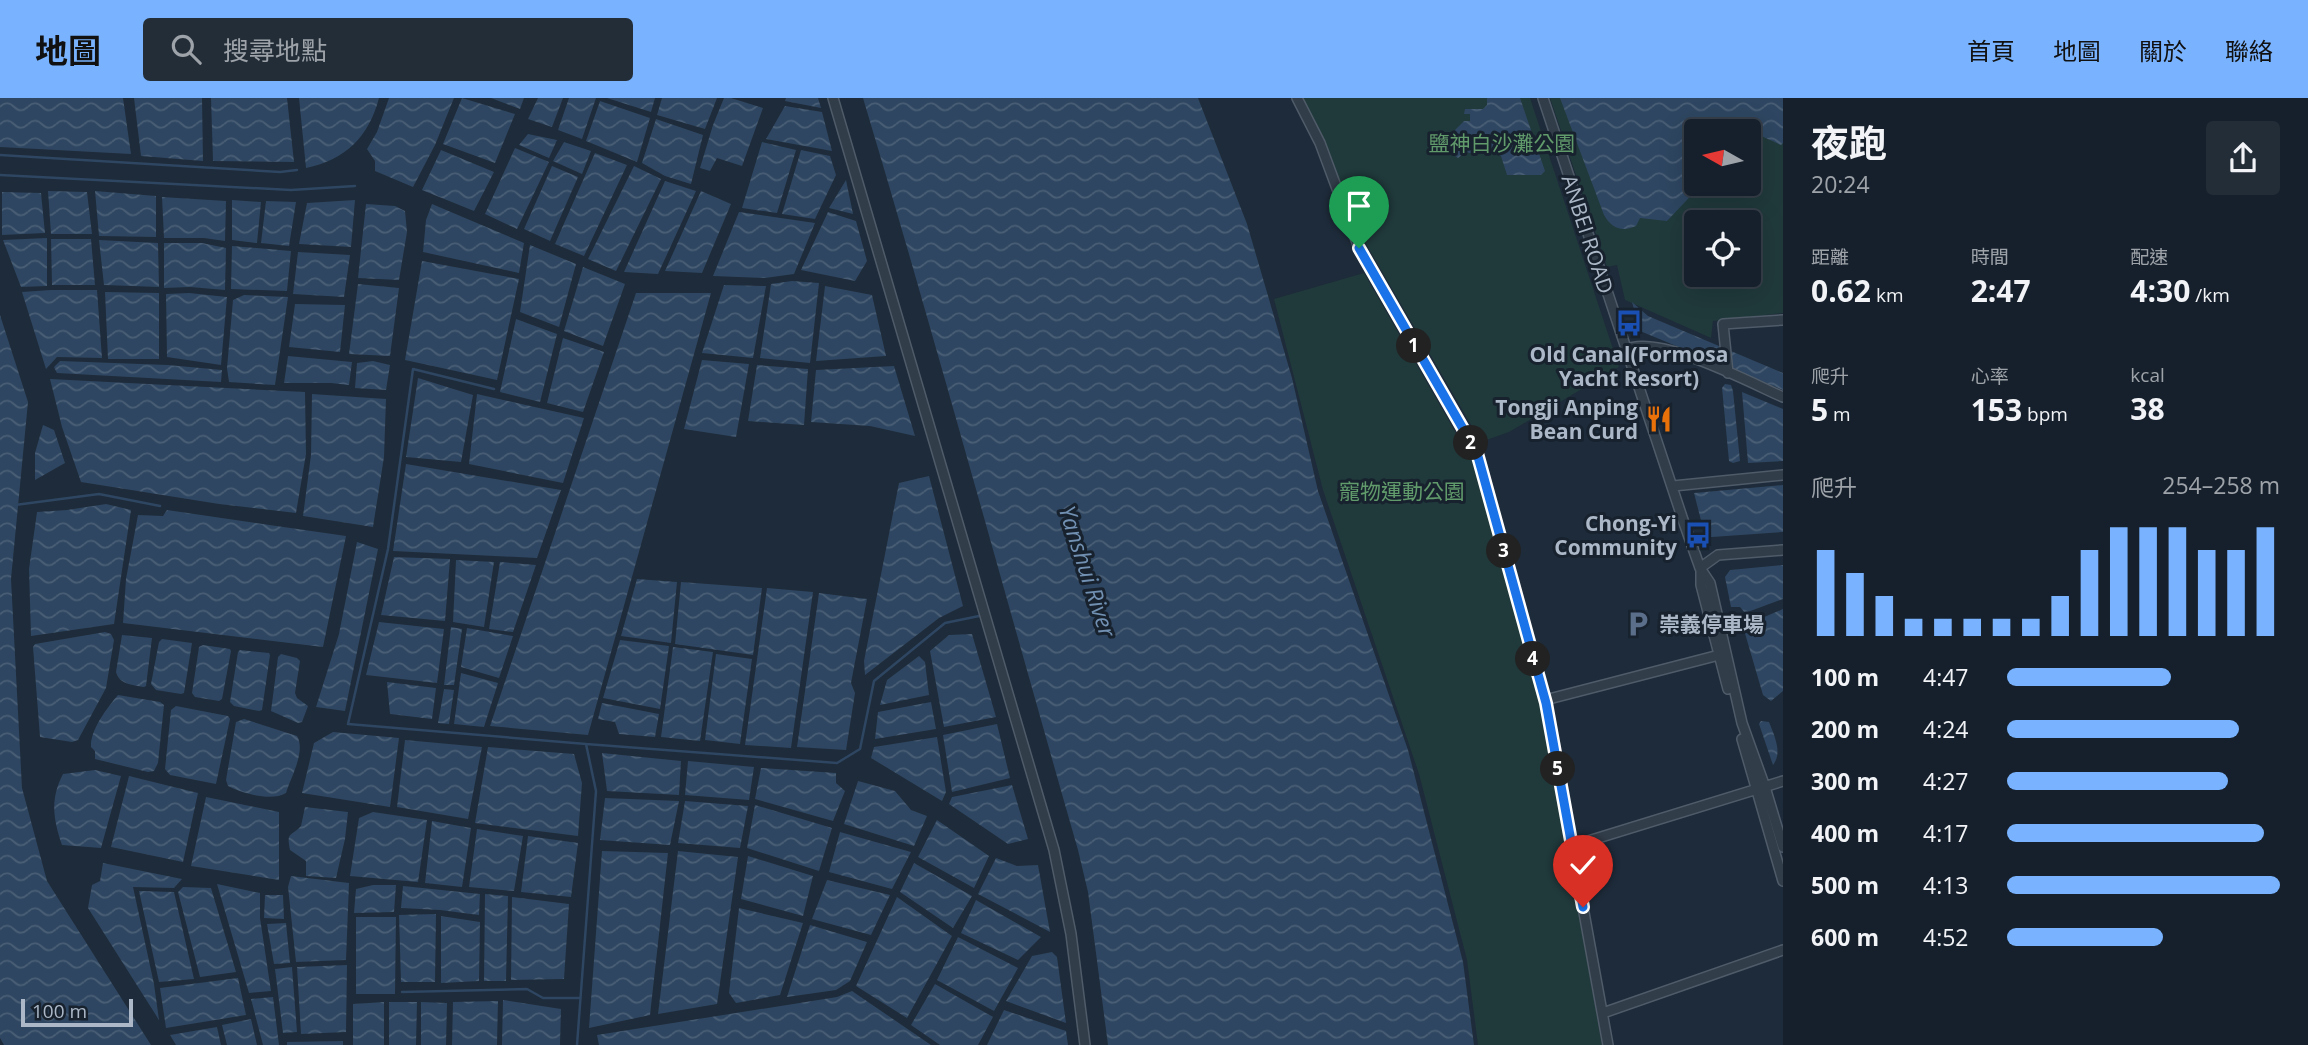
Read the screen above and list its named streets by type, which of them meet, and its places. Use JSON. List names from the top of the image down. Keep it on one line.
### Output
{"streets":{"street":["ANBEI ROAD"]},"water":["Yanshui River"],"parks":["鹽神白沙灘公園","寵物運動公園"],"places":{"bus stop":["Old Canal(Formosa Yacht Resort)","Chong-Yi Community"],"restaurant":["Tongji Anping Bean Curd"],"parking":["崇義停車場"]},"scale_bar":"100 m","north":"left","page":{"header":"地圖","search":"搜尋地點","nav":["首頁","地圖","關於","聯絡"],"heading":["夜跑","20:24"],"stats":[["距離","0.62 km"],["時間","2:47"],["配速","4:30 /km"],["爬升","5 m"],["心率","153 bpm"],["kcal","38"]],"pins":["1","2","3","4","5"],"chart":["爬升","254–258 m"],"list":[{"name":"100 m","note":"4:47"},{"name":"200 m","note":"4:24"},{"name":"300 m","note":"4:27"},{"name":"400 m","note":"4:17"},{"name":"500 m","note":"4:13"},{"name":"600 m","note":"4:52"}],"scale":"100 m"}}
